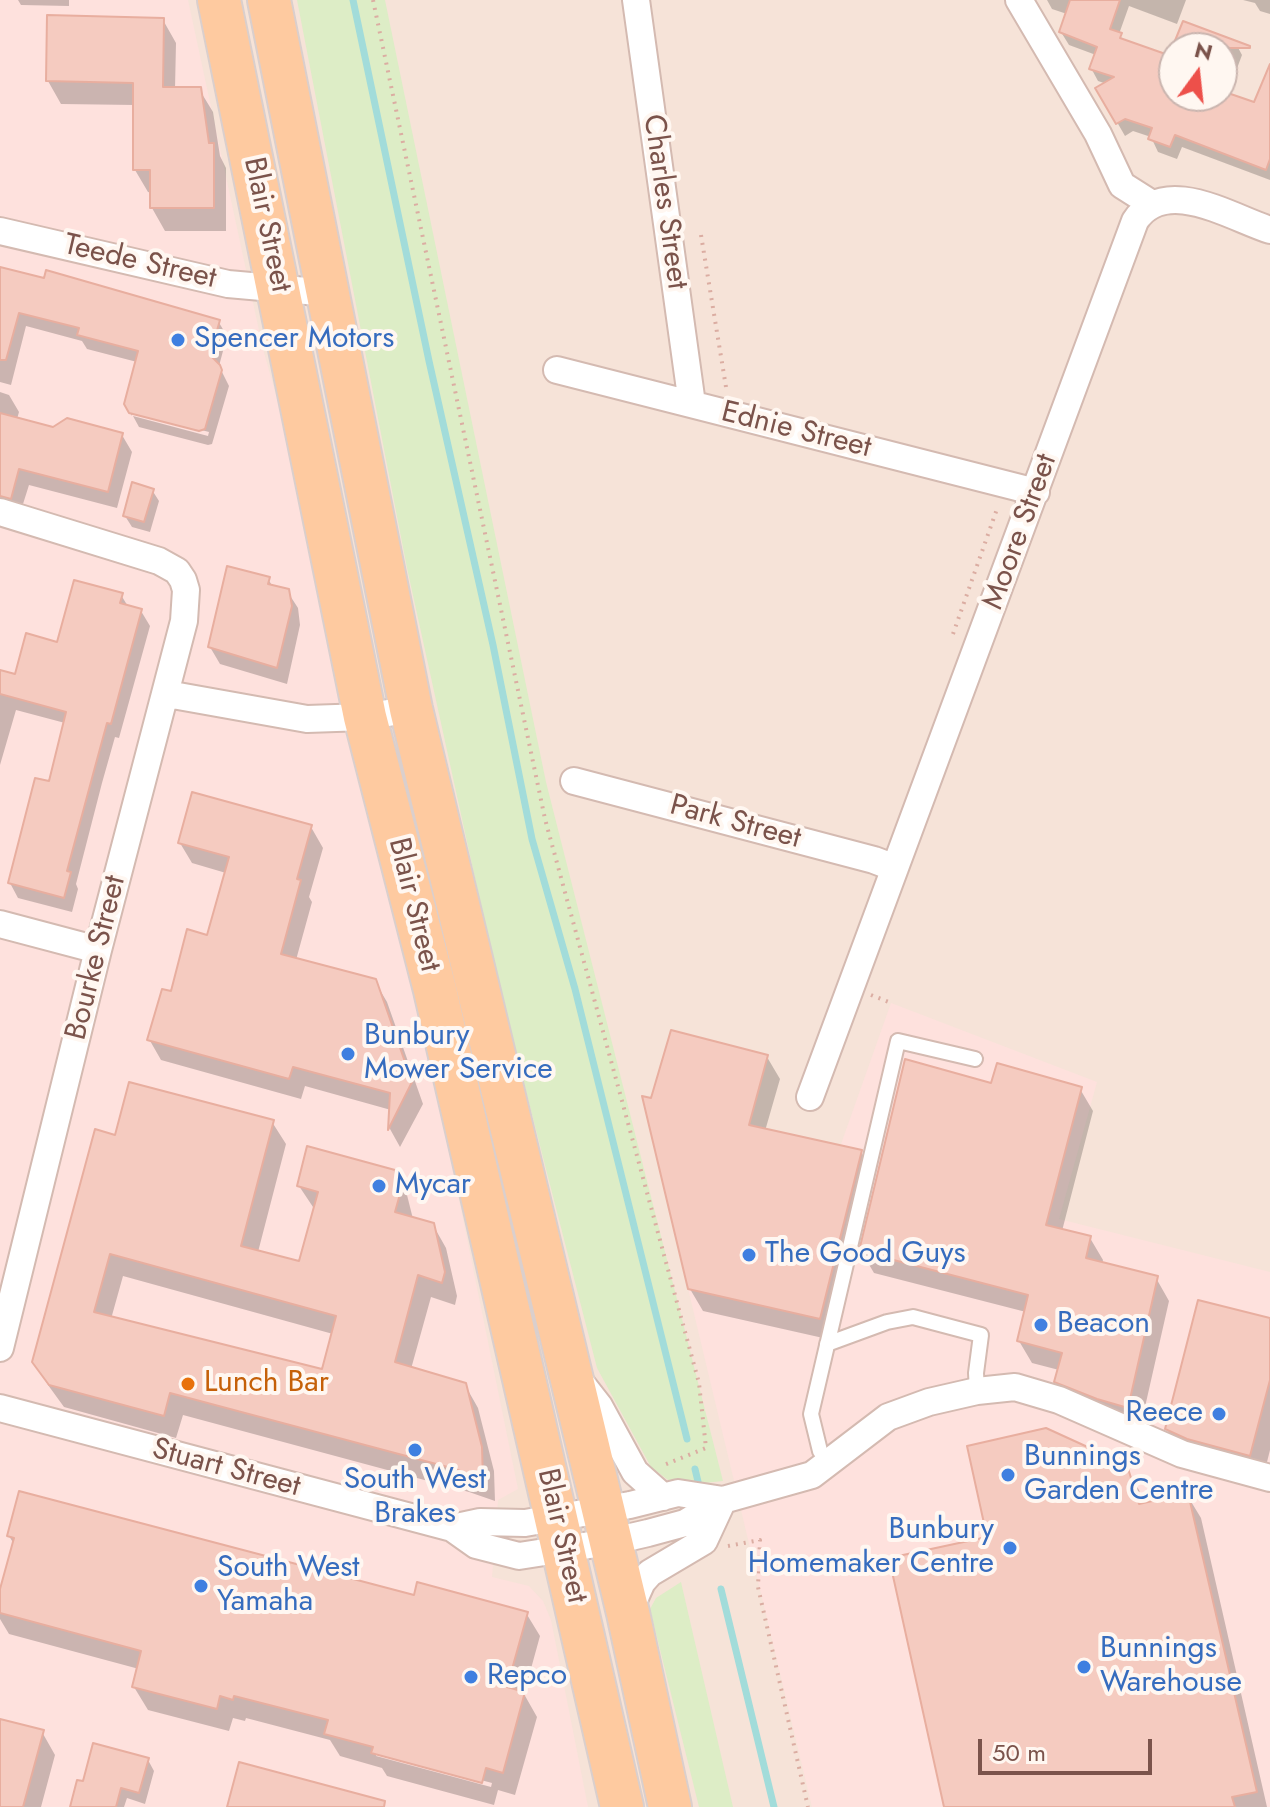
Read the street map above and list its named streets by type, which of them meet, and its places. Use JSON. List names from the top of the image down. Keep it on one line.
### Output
{"streets":{"main road":["Blair Street"],"street":["Charles Street","Teede Street","Ednie Street","Moore Street","Park Street","Bourke Street","Stuart Street"]},"crossings":[["Charles Street","Ednie Street"],["Blair Street","Teede Street"],["Blair Street","Stuart Street"],["Ednie Street","Moore Street"],["Moore Street","Park Street"]],"places":["Spencer Motors","Bunbury Mower Service","Mycar","The Good Guys","Beacon","Lunch Bar","Reece","South West Brakes","Bunnings Garden Centre","Bunbury Homemaker Centre","South West Yamaha","Bunnings Warehouse","Repco"],"scale_bar":"50 m","north":"top"}
